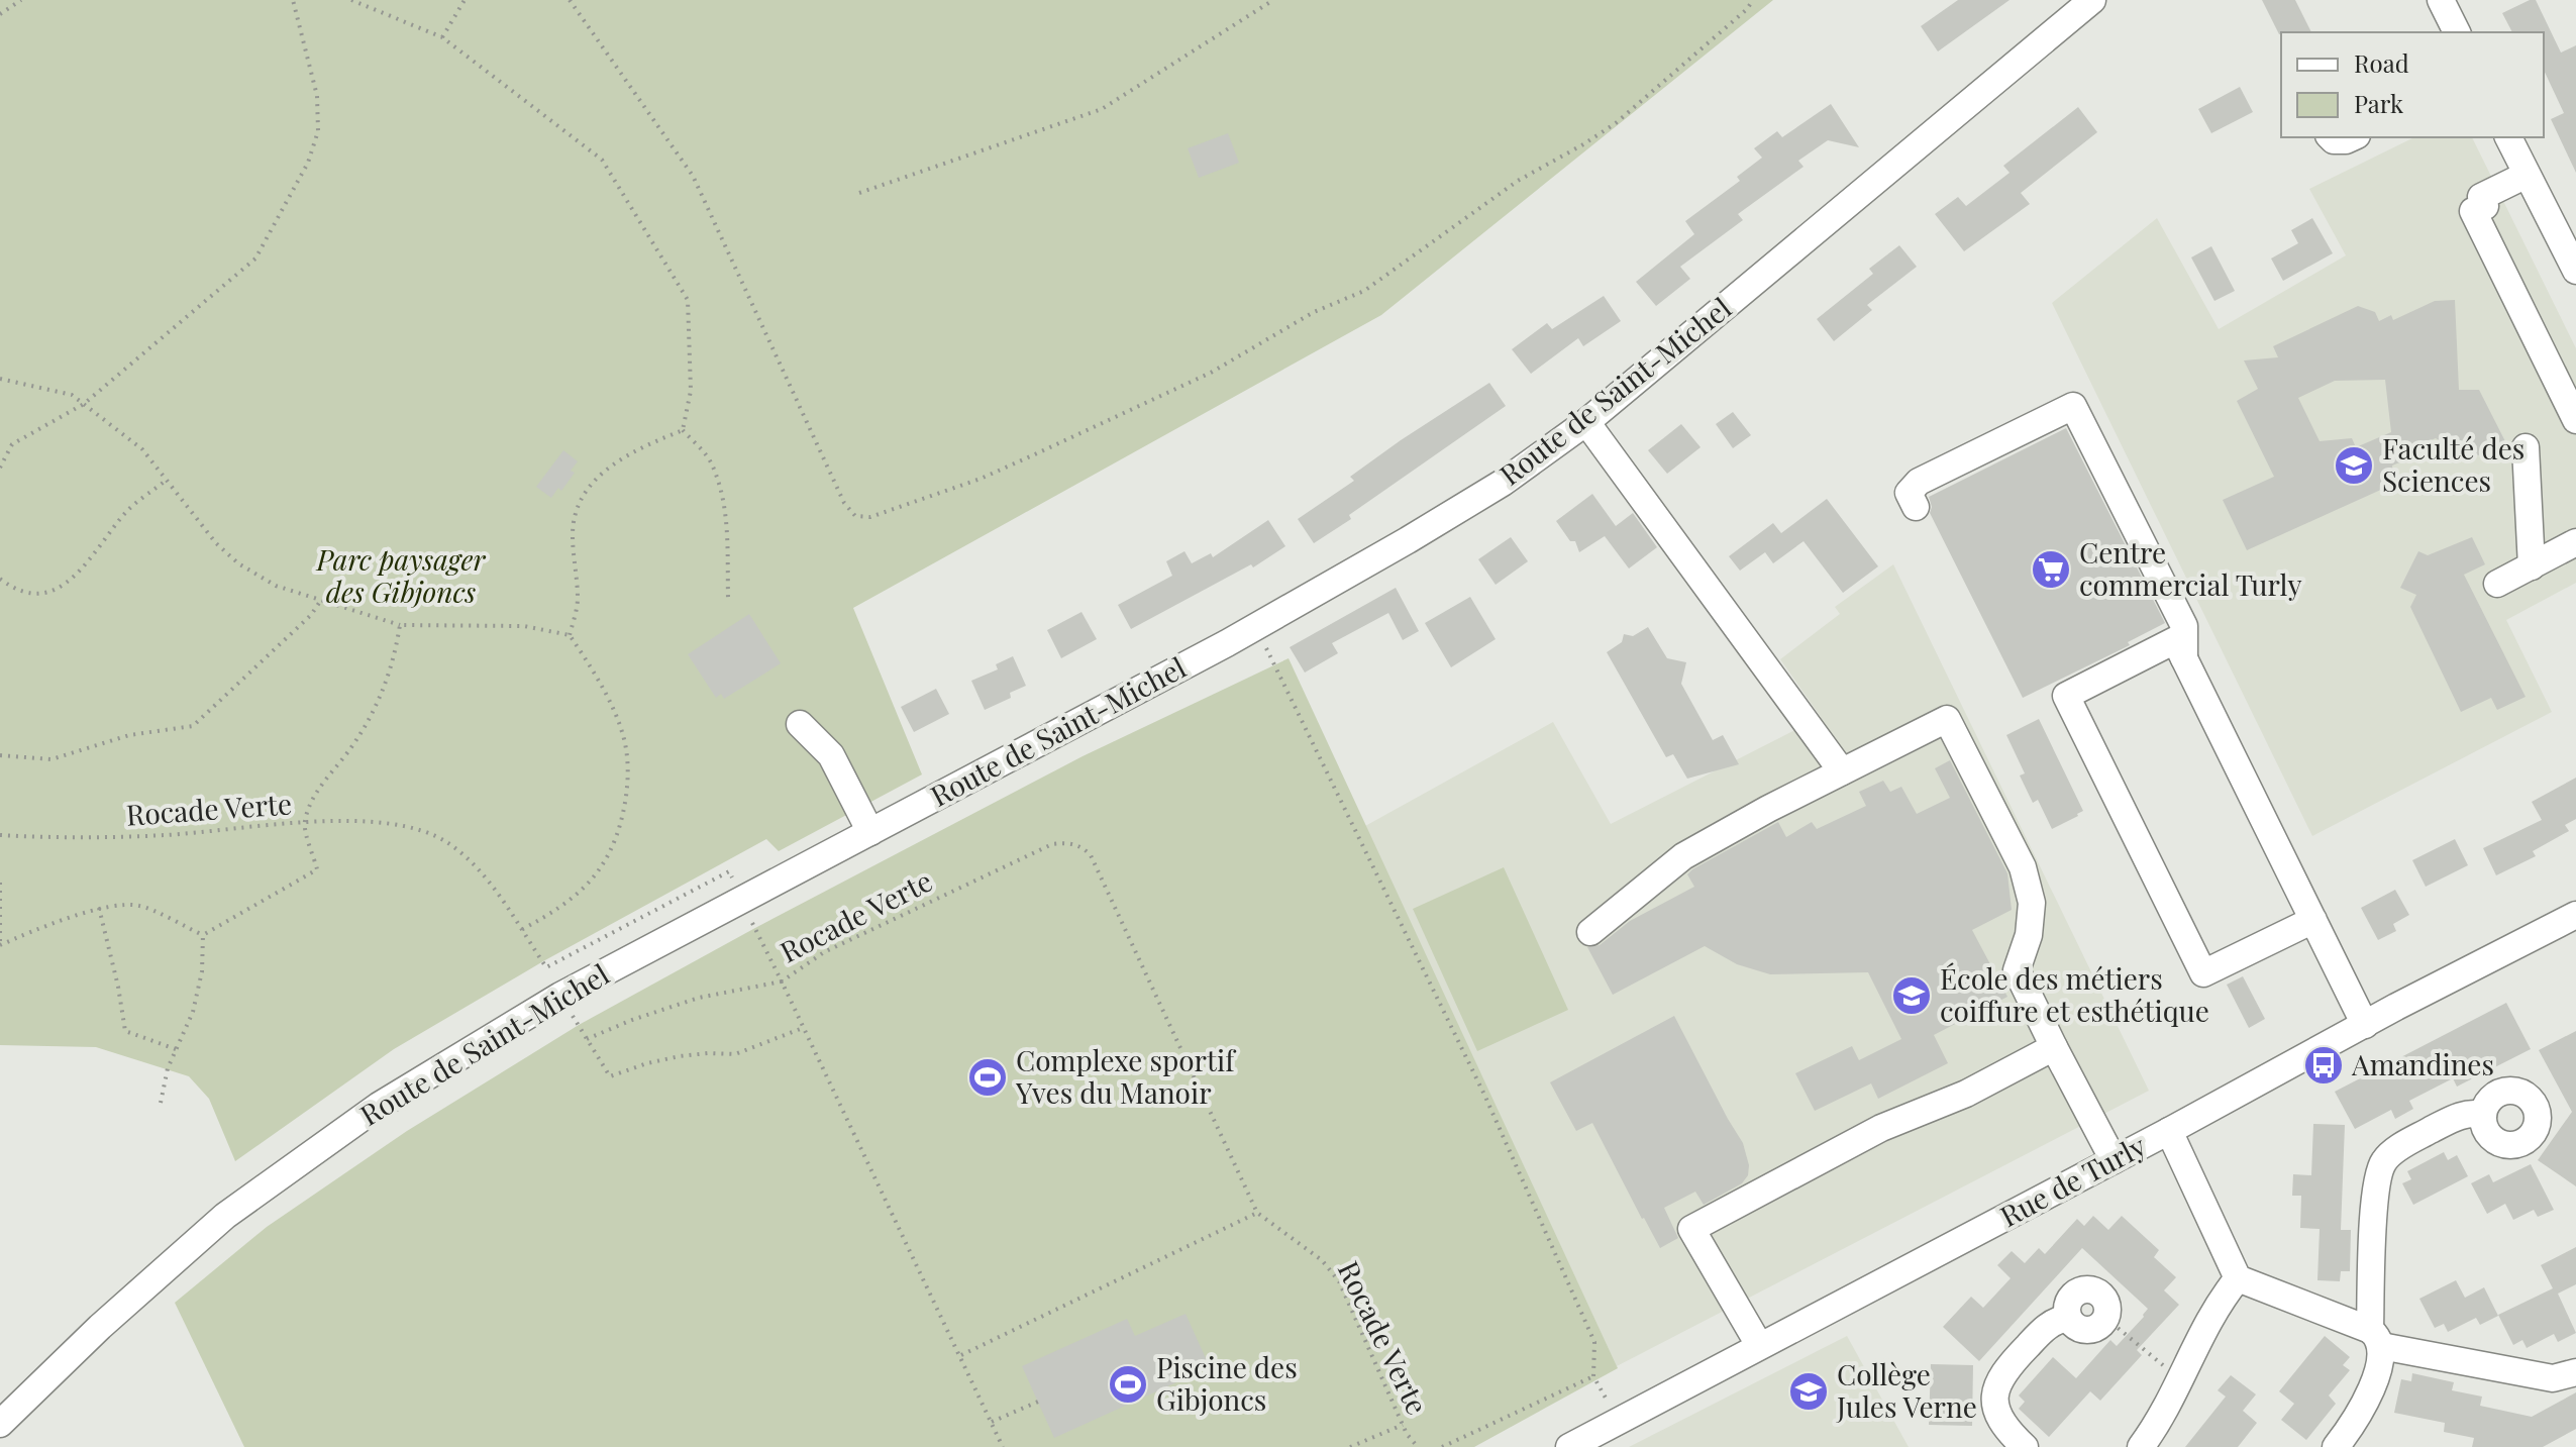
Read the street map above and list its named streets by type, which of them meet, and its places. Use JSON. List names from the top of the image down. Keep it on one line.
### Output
{"streets":{"street":["Route de Saint-Michel","Rue de Turly"],"path":["Rocade Verte"]},"crossings":[["Route de Saint-Michel","Rocade Verte"]],"parks":["Parc paysager des Gibjoncs"],"places":{"school or university":["Faculté des Sciences","École des métiers coiffure et esthétique","Collège Jules Verne"],"supermarket":["Centre commercial Turly"],"bus stop":["Amandines"],"sports":["Complexe sportif Yves du Manoir","Piscine des Gibjoncs"]},"legend":["Road","Park"]}
